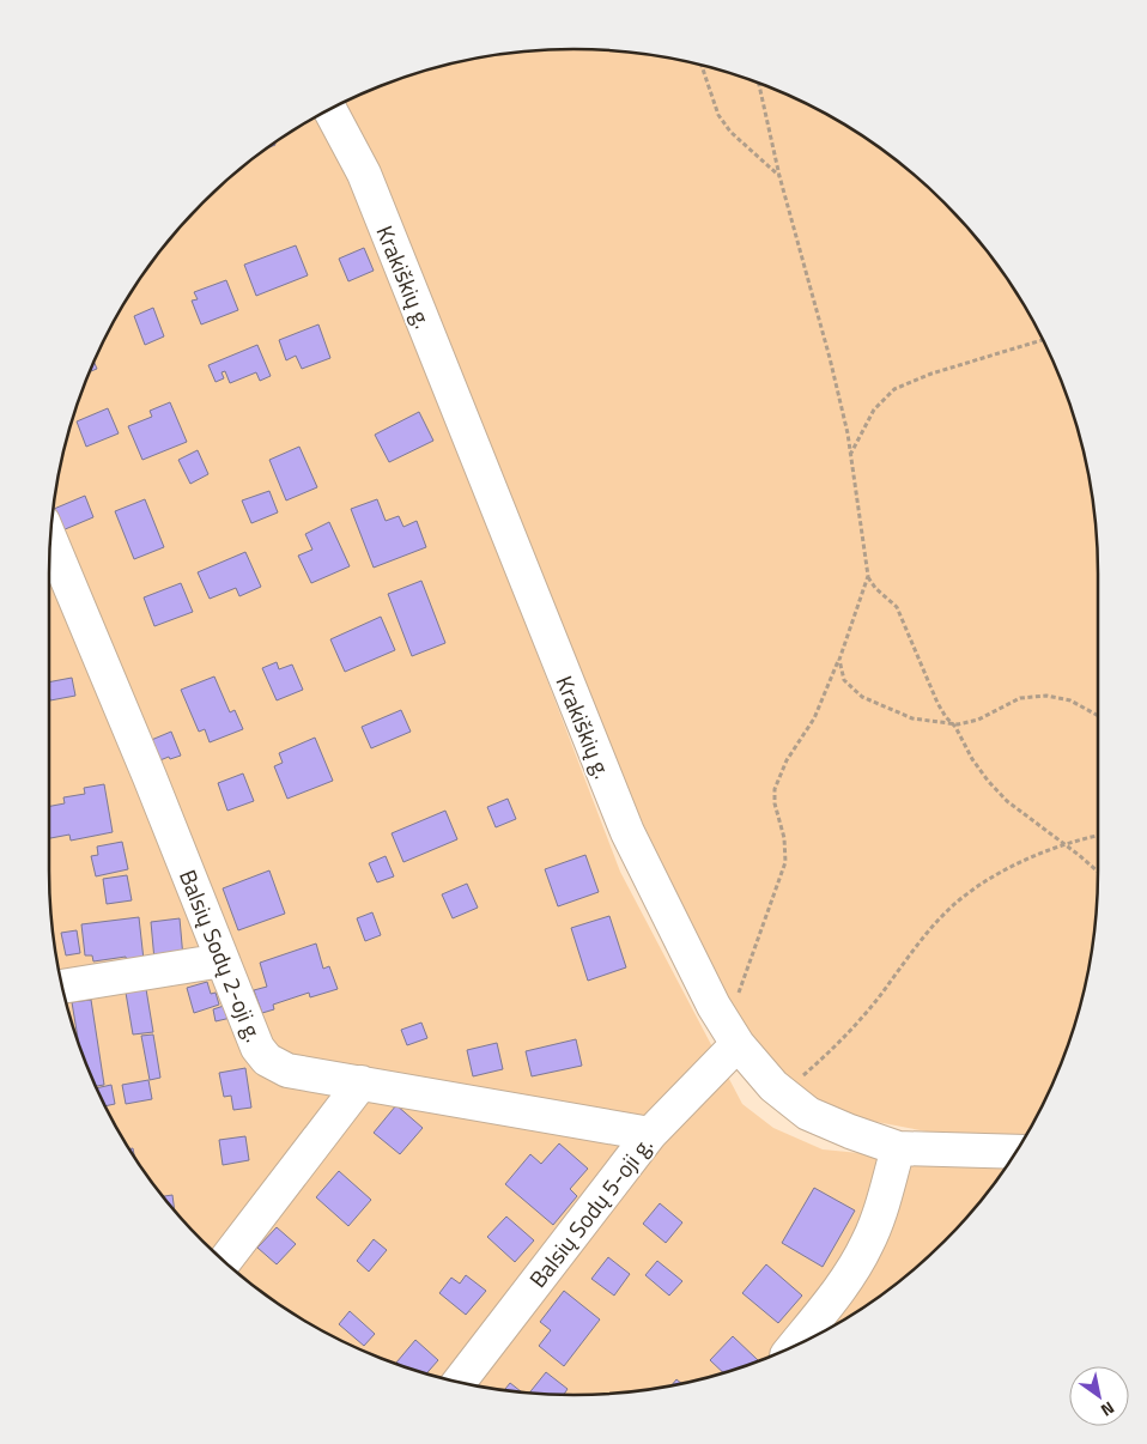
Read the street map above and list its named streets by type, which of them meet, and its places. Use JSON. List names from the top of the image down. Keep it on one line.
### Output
{"streets":{"street":["Krakiškių g.","Balsių Sodų 2-oji g.","Balsių Sodų 5-oji g."]},"crossings":[["Krakiškių g.","Balsių Sodų 5-oji g."],["Balsių Sodų 2-oji g.","Balsių Sodų 5-oji g."]],"north":"bottom right"}
